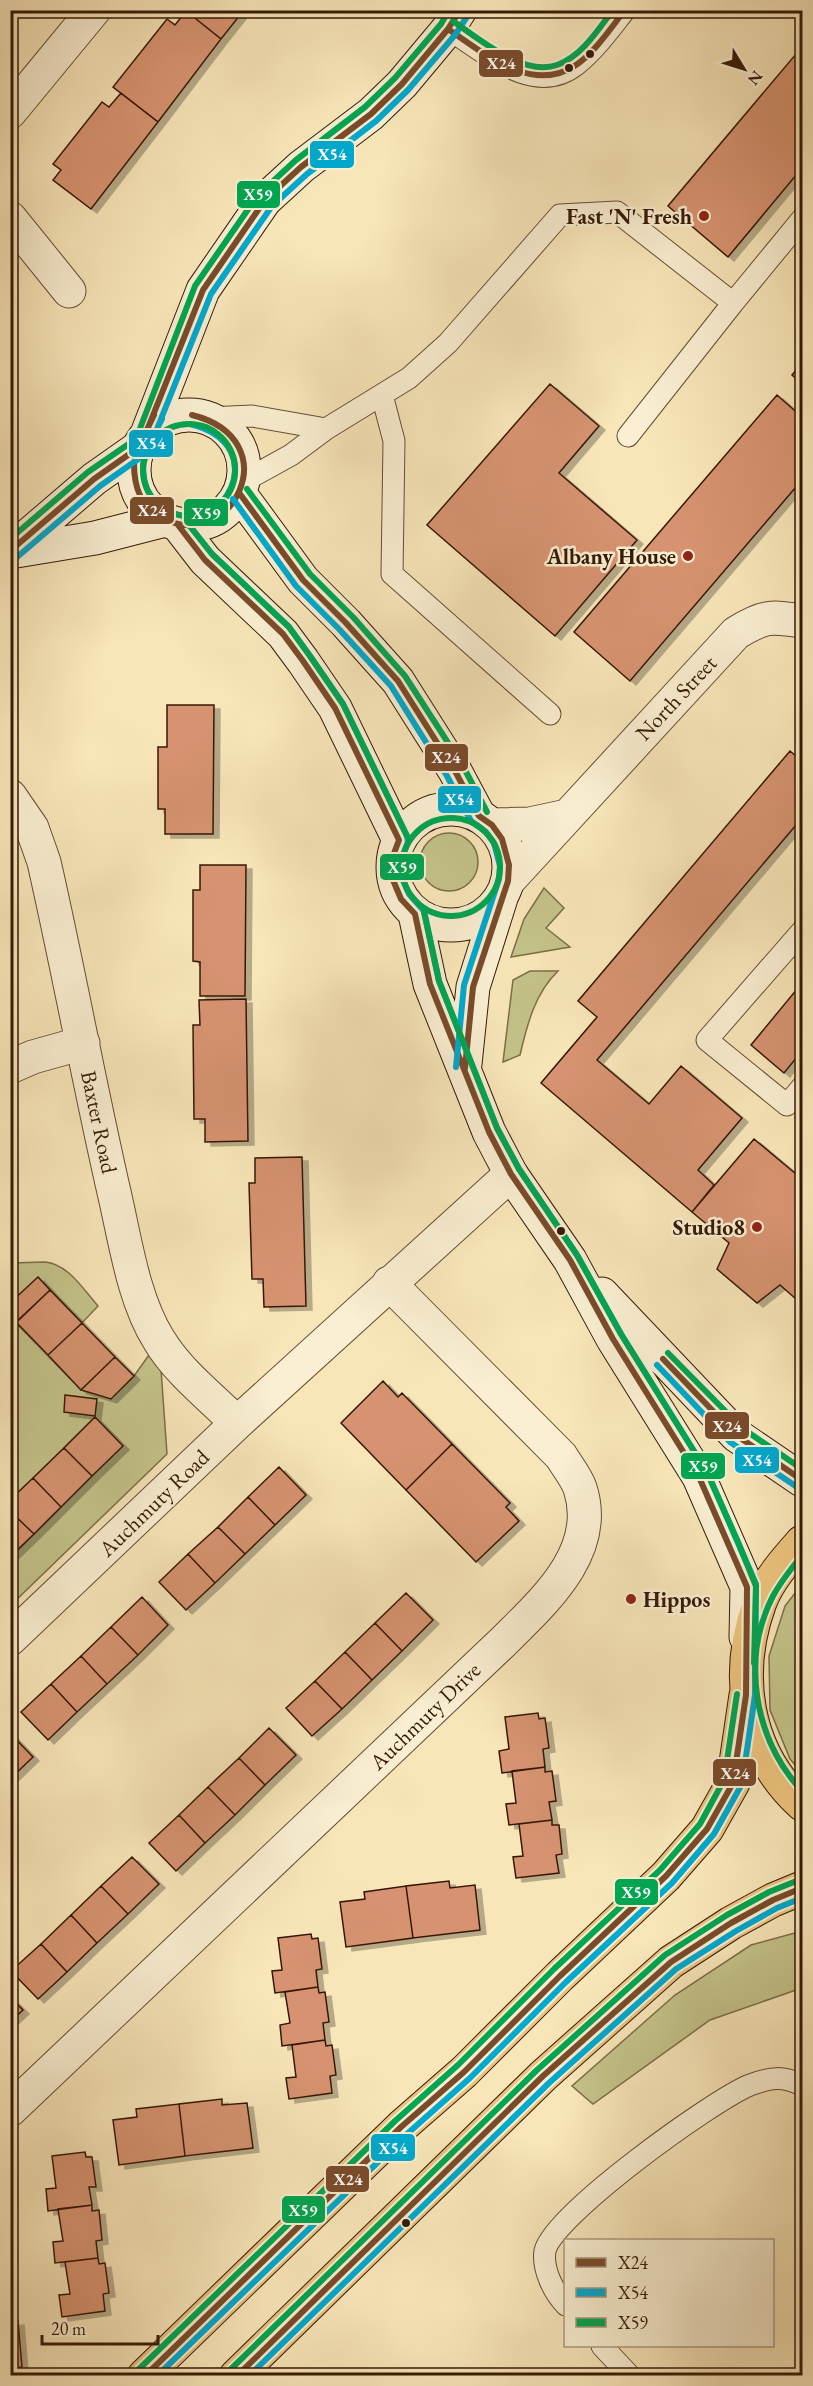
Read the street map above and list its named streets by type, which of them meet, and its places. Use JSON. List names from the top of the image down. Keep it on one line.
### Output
{"streets":{"street":["North Street","Baxter Road","Auchmuty Road","Auchmuty Drive"]},"crossings":[["Baxter Road","Auchmuty Road"],["Auchmuty Road","Auchmuty Drive"]],"places":["Fast 'N' Fresh","Albany House","Studio8","Hippos"],"lines":["transit line X24","transit line X59","transit line X54"],"legend":["X24","X54","X59"],"scale_bar":"20 m","north":"bottom right"}
